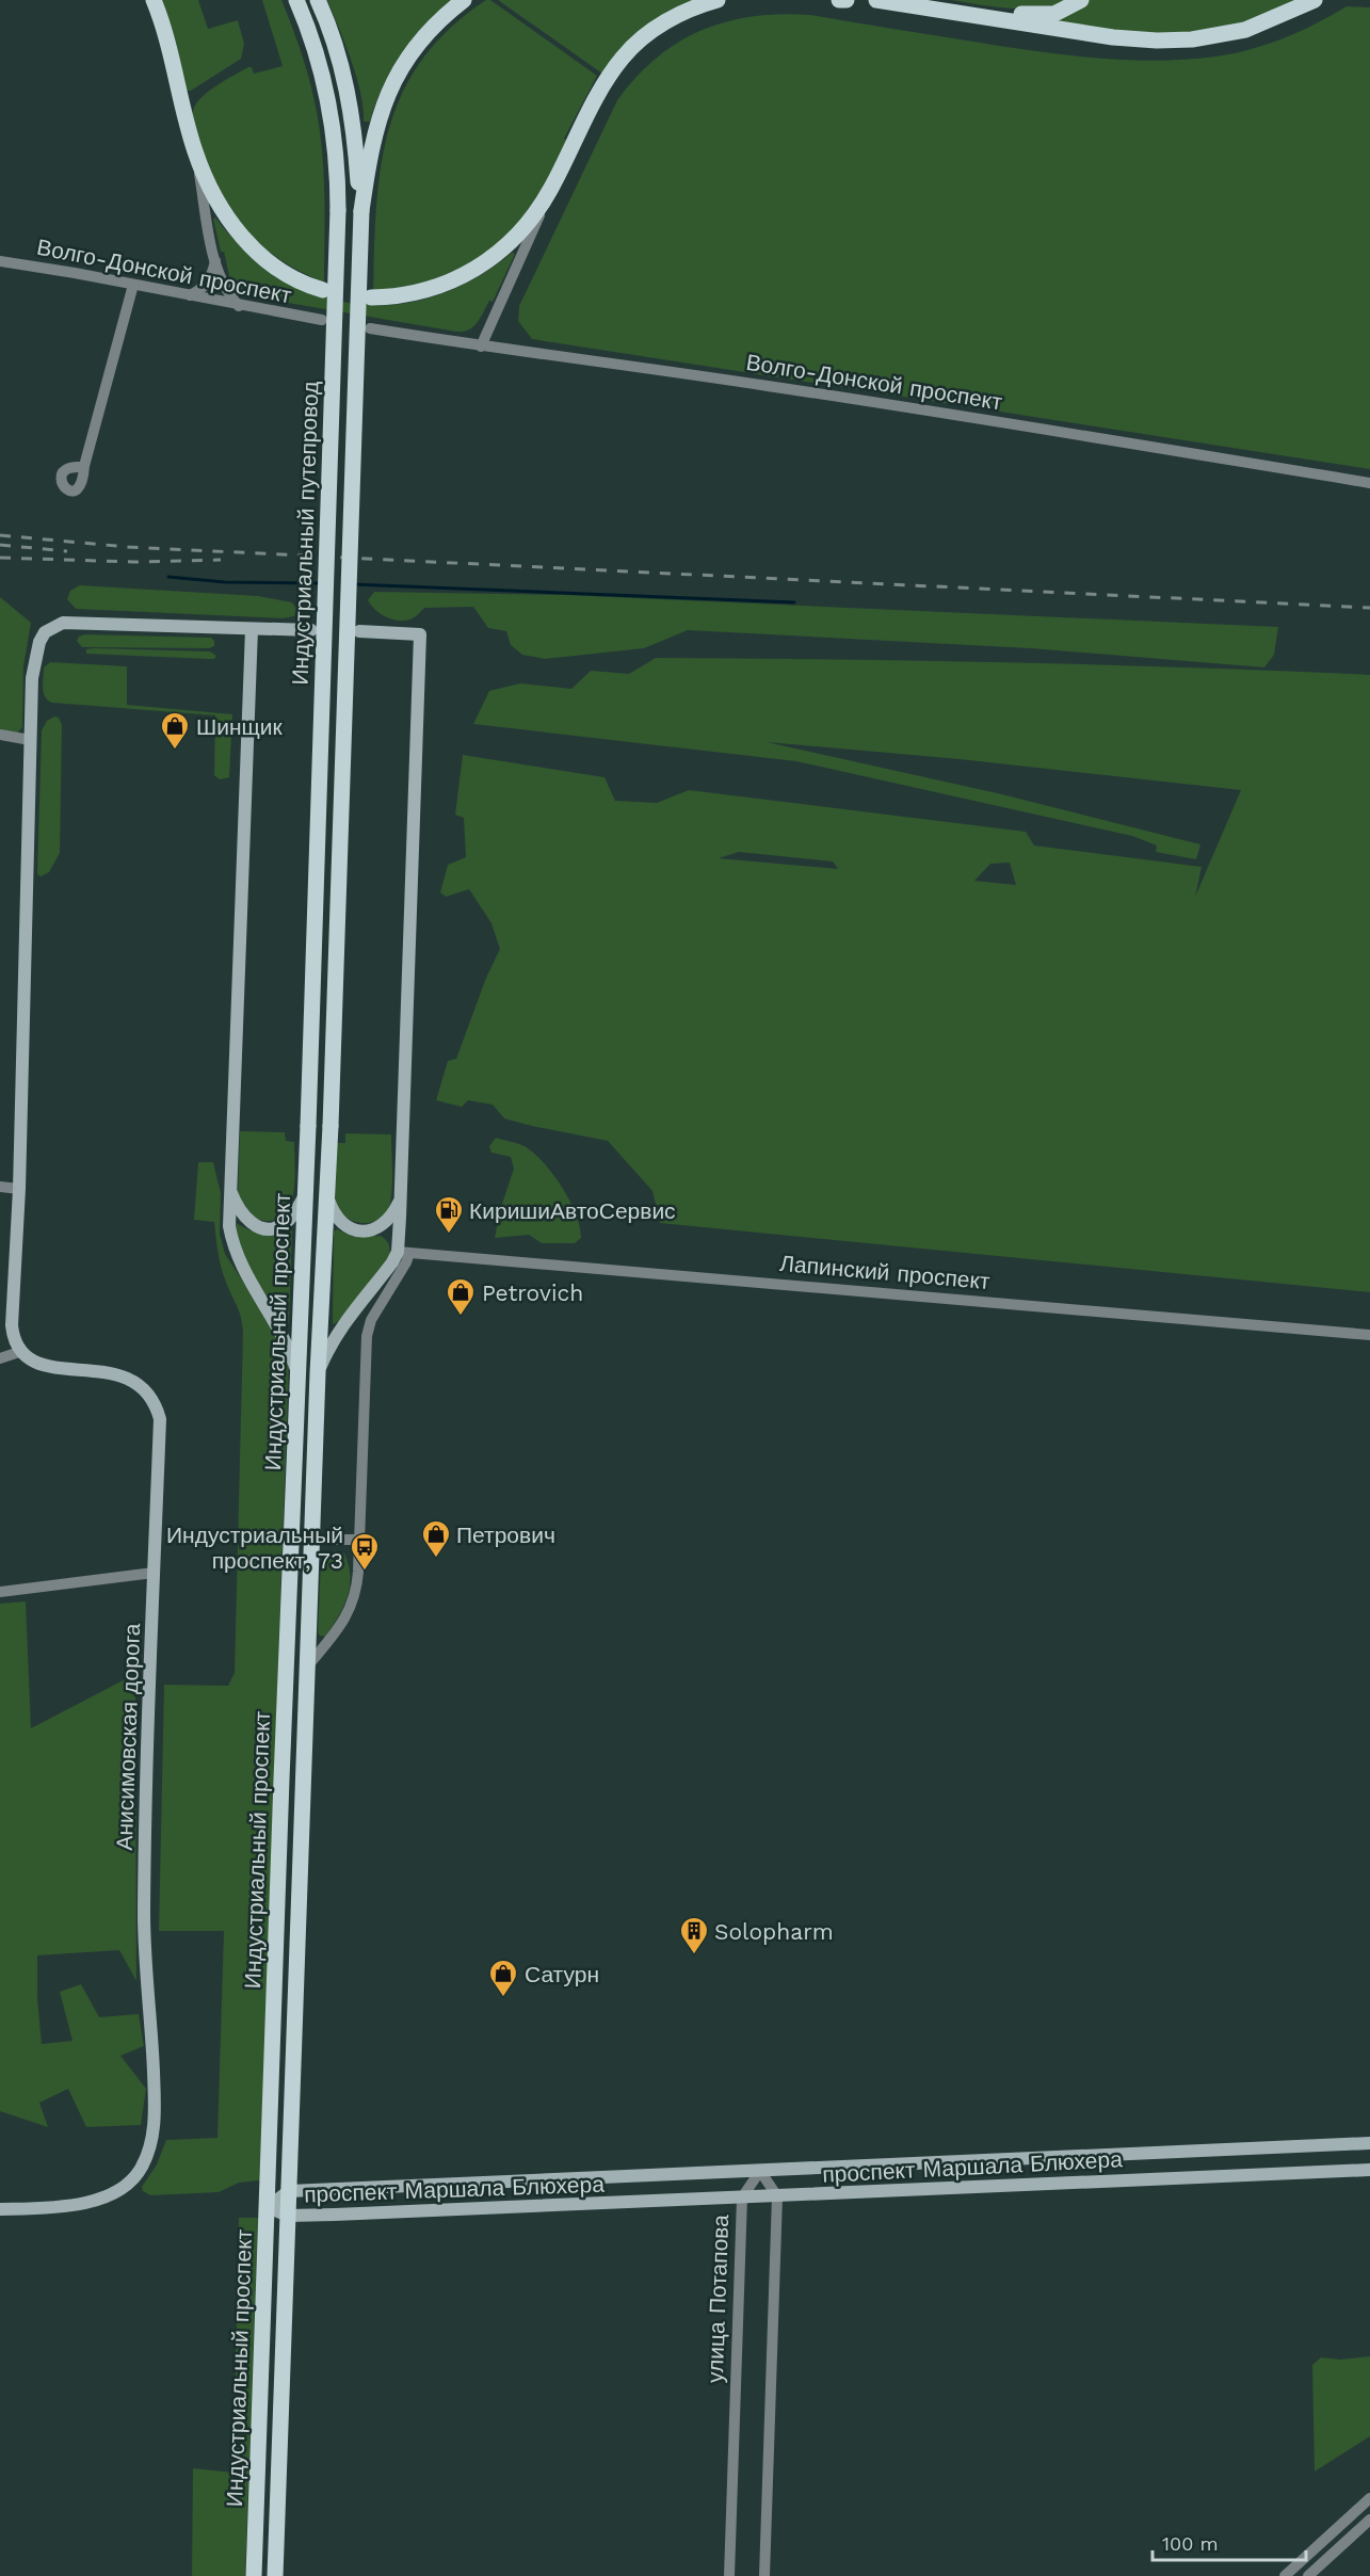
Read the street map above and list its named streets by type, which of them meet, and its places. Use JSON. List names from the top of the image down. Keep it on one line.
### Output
{"streets":{"main road":["Индустриальный путепровод","Индустриальный проспект"],"street":["Волго-Донской проспект","Лапинский проспект","Анисимовская дорога","проспект Маршала Блюхера","улица Потапова"]},"crossings":[["Индустриальный путепровод","Индустриальный проспект"],["Индустриальный проспект","проспект Маршала Блюхера"],["проспект Маршала Блюхера","улица Потапова"]],"places":{"shop":["Шинщик","Petrovich","Петрович","Сатурн"],"fuel station":["КиришиАвтоСервис"],"bus stop":["Индустриальный проспект, 73"],"building":["Solopharm"]},"scale_bar":"100 m"}
